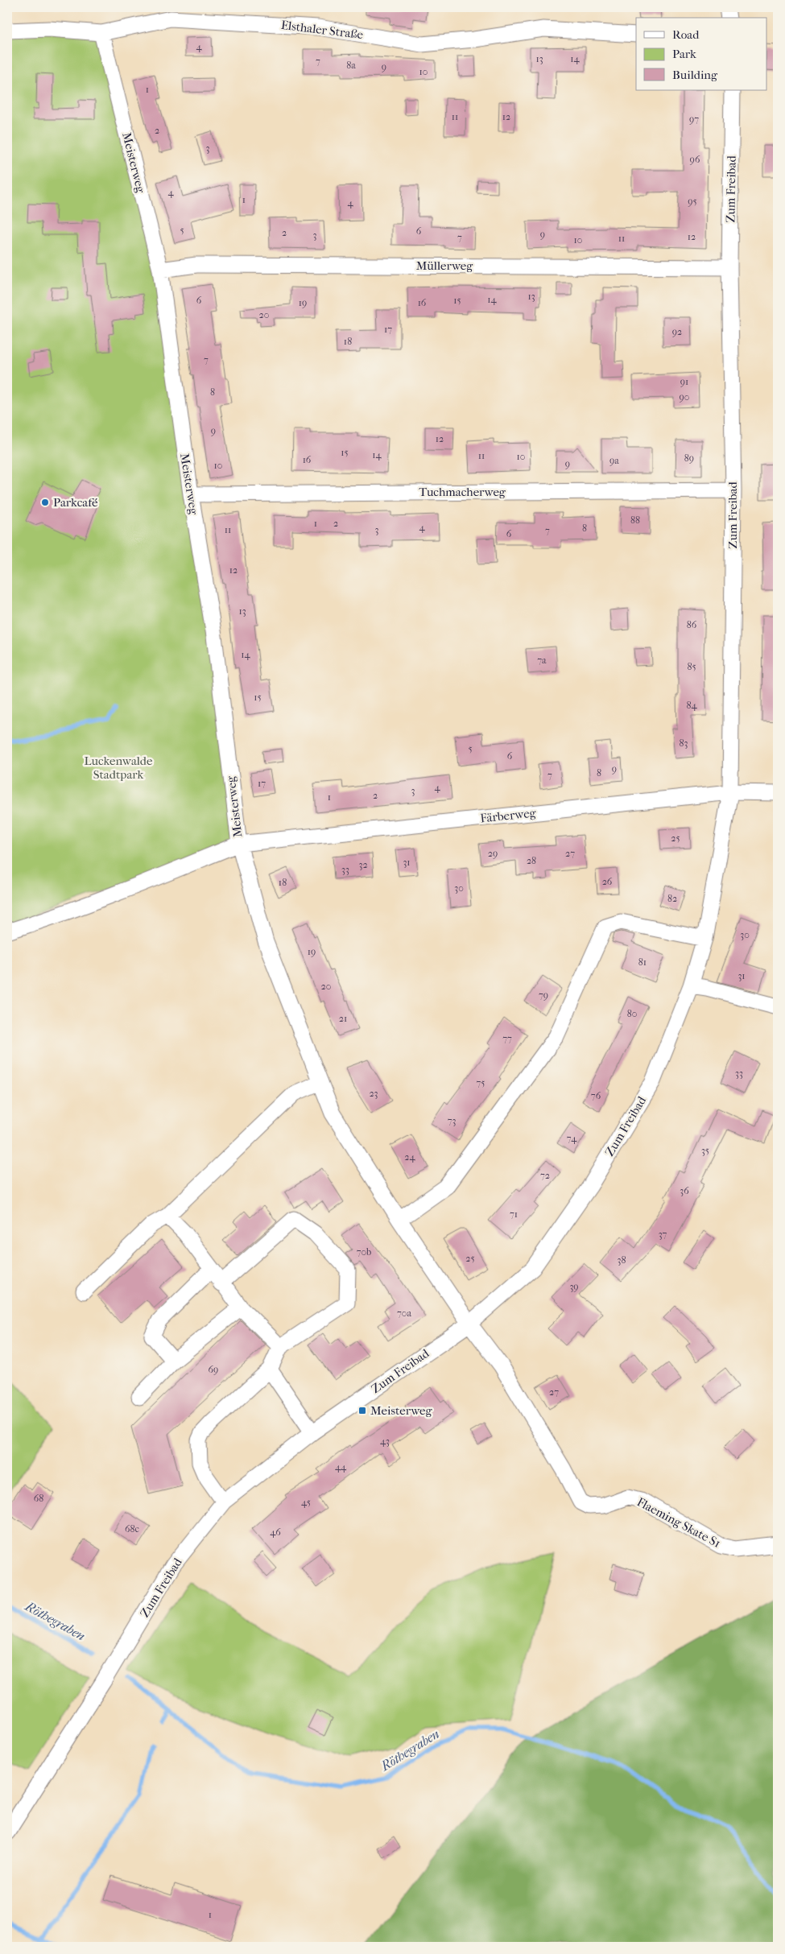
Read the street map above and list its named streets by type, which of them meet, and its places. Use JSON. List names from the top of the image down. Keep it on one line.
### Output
{"streets":{"street":["Elsthaler Straße","Meisterweg","Zum Freibad","Müllerweg","Tuchmacherweg","Färberweg","Flaeming Skate S1"]},"crossings":[["Elsthaler Straße","Meisterweg"],["Meisterweg","Zum Freibad"],["Meisterweg","Müllerweg"],["Meisterweg","Tuchmacherweg"],["Meisterweg","Färberweg"],["Meisterweg","Flaeming Skate S1"],["Zum Freibad","Müllerweg"],["Zum Freibad","Tuchmacherweg"],["Zum Freibad","Färberweg"]],"water":["Röthegraben"],"parks":["Luckenwalde Stadtpark"],"places":{"other":["Parkcafé"],"transit":["Meisterweg"]},"house_numbers":["4","13","14","7","8a","9","10","1","11","12","97","2","3","96","4","1","95","4","5","6","2","9","3","12","7","11","10","13","14","6","15","19","16","20","17","92","18","7","91","8","90","9","12","15","14","11","10","89","16","9a","9","10","88","1","2","4","8","11","3","7","6","12","13","86","14","7a","85","15","84","83","5","6","9","8","7","17","4","3","2","1","25","29","27","28","31","32","33","26","18","30","82","30","19","81","31","20","79","80","21","77","33","75","23","76","73","74","35","24","72","36","71","37","70b","25","38","39","70a","69","27","43","44","68","45","68c","46","1"],"legend":["Road","Park","Building"]}
